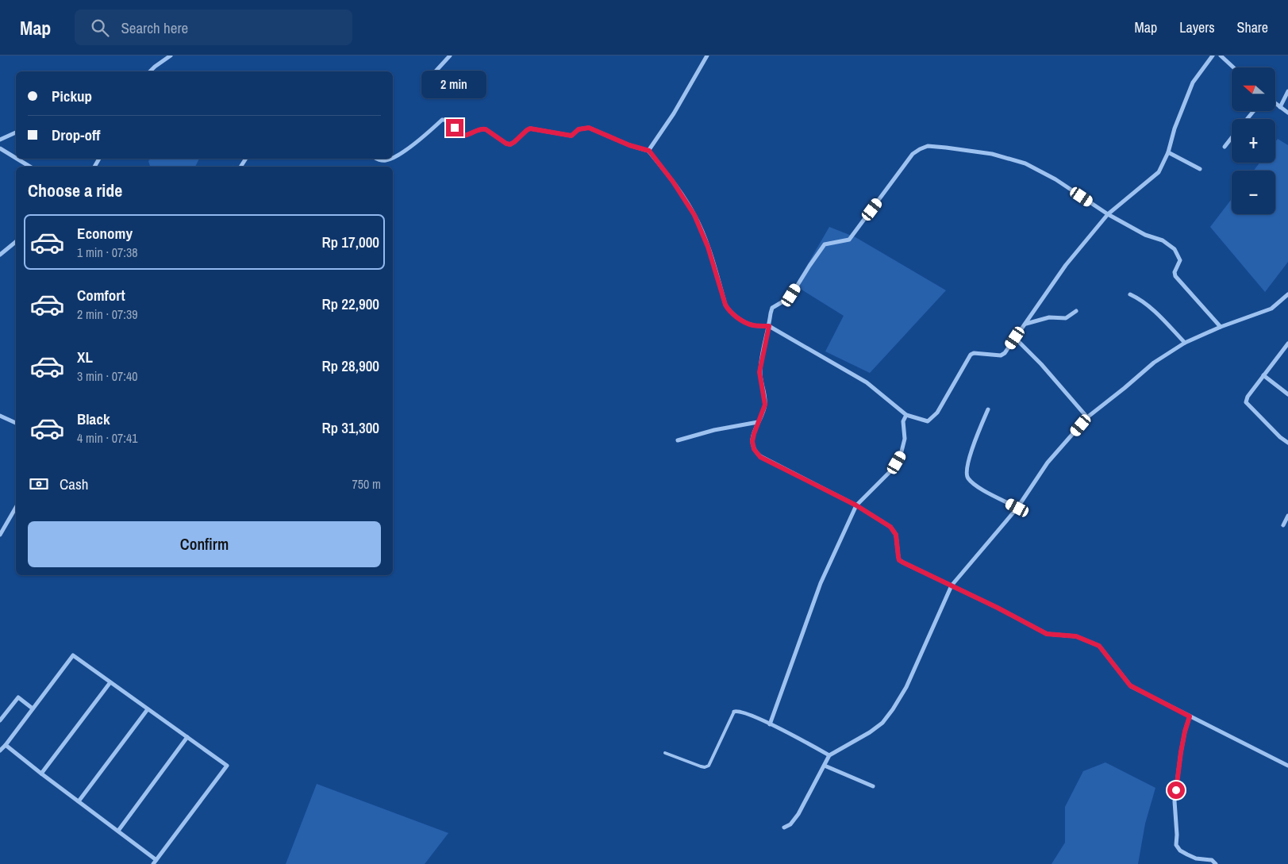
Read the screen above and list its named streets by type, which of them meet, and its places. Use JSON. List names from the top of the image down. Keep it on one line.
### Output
{"north":"left","page":{"header":"Map","search":"Search here","nav":["Map","Layers","Share"],"map_buttons":["+","−"],"bubble":"2 min","banner":["Pickup","Drop-off"],"heading":"Choose a ride","list":[{"name":"Economy","note":"1 min · 07:38","value":"Rp 17,000"},{"name":"Comfort","note":"2 min · 07:39","value":"Rp 22,900"},{"name":"XL","note":"3 min · 07:40","value":"Rp 28,900"},{"name":"Black","note":"4 min · 07:41","value":"Rp 31,300"}],"pay":["Cash","750 m"],"buttons":"Confirm"}}
